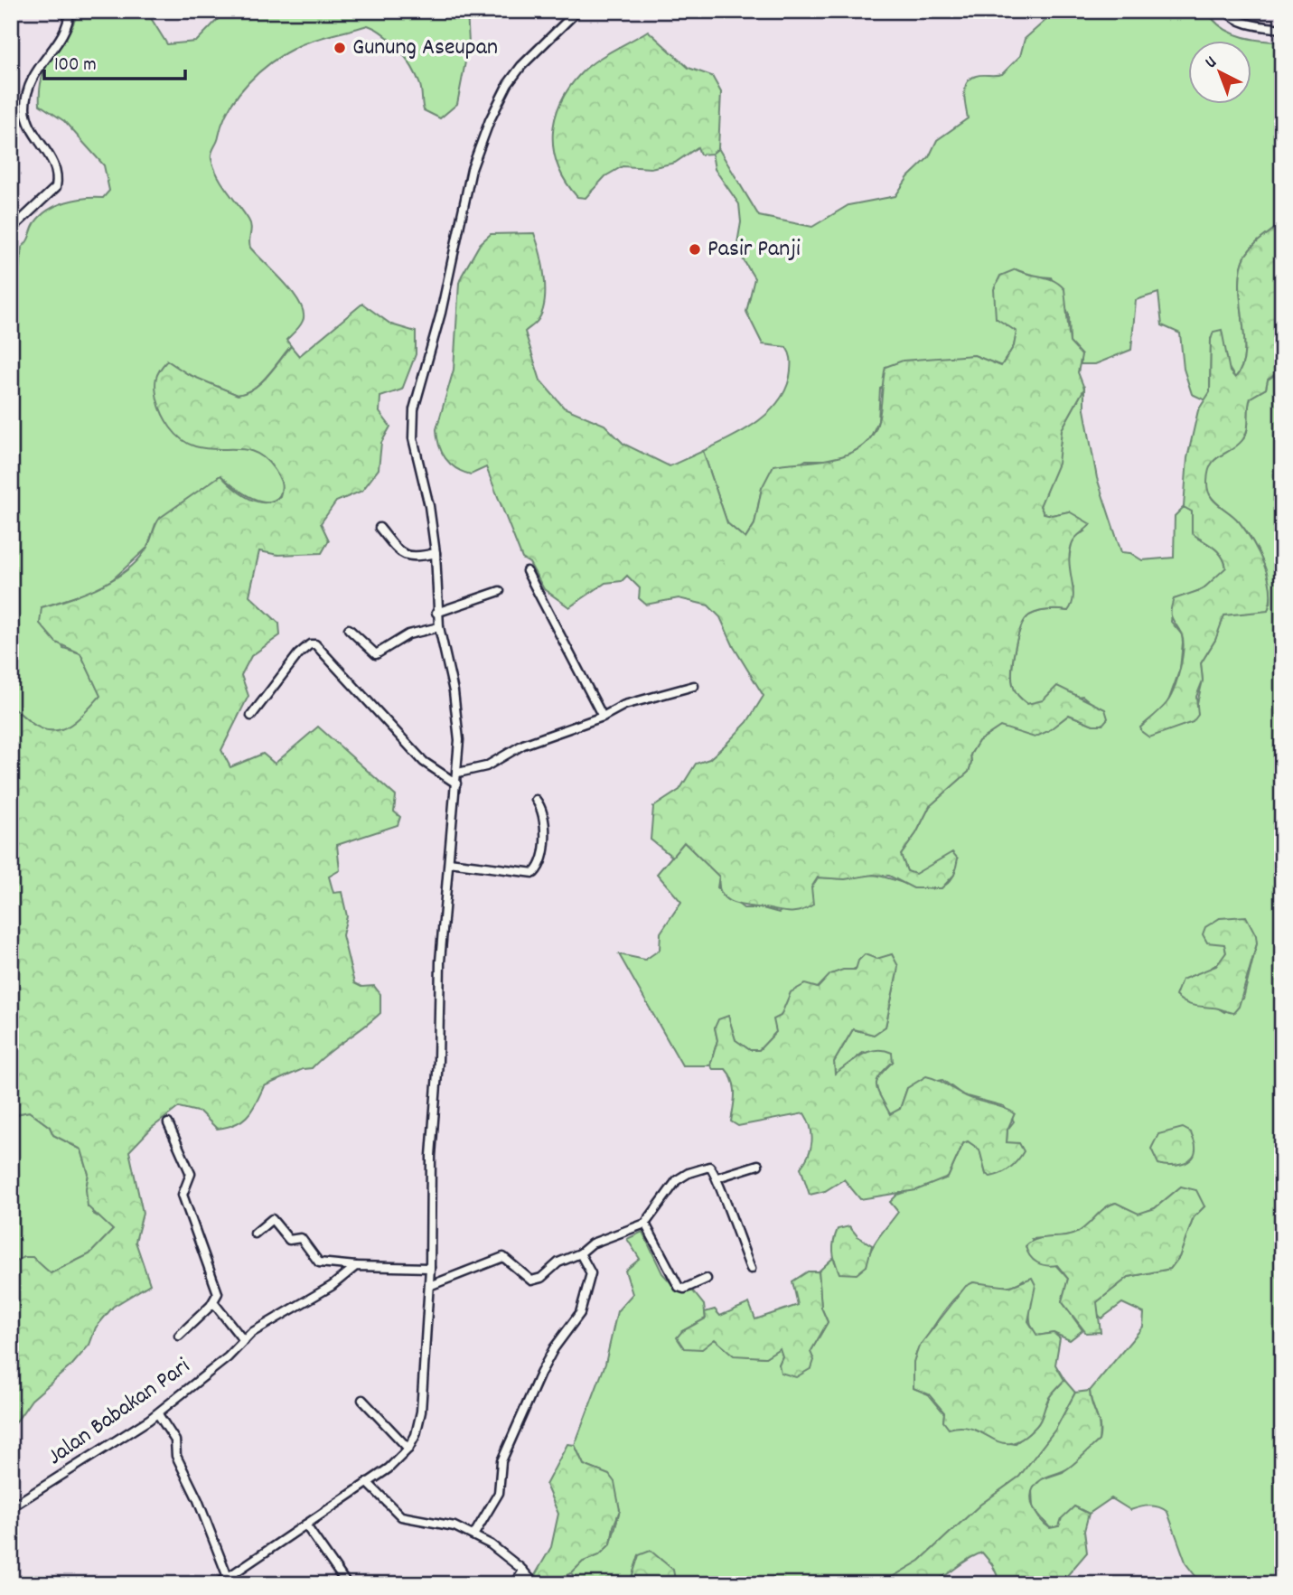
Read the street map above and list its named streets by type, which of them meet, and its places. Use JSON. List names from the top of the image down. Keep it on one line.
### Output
{"streets":{"street":["Jalan Babakan Pari"]},"places":["Gunung Aseupan","Pasir Panji"],"scale_bar":"100 m","north":"top left"}
